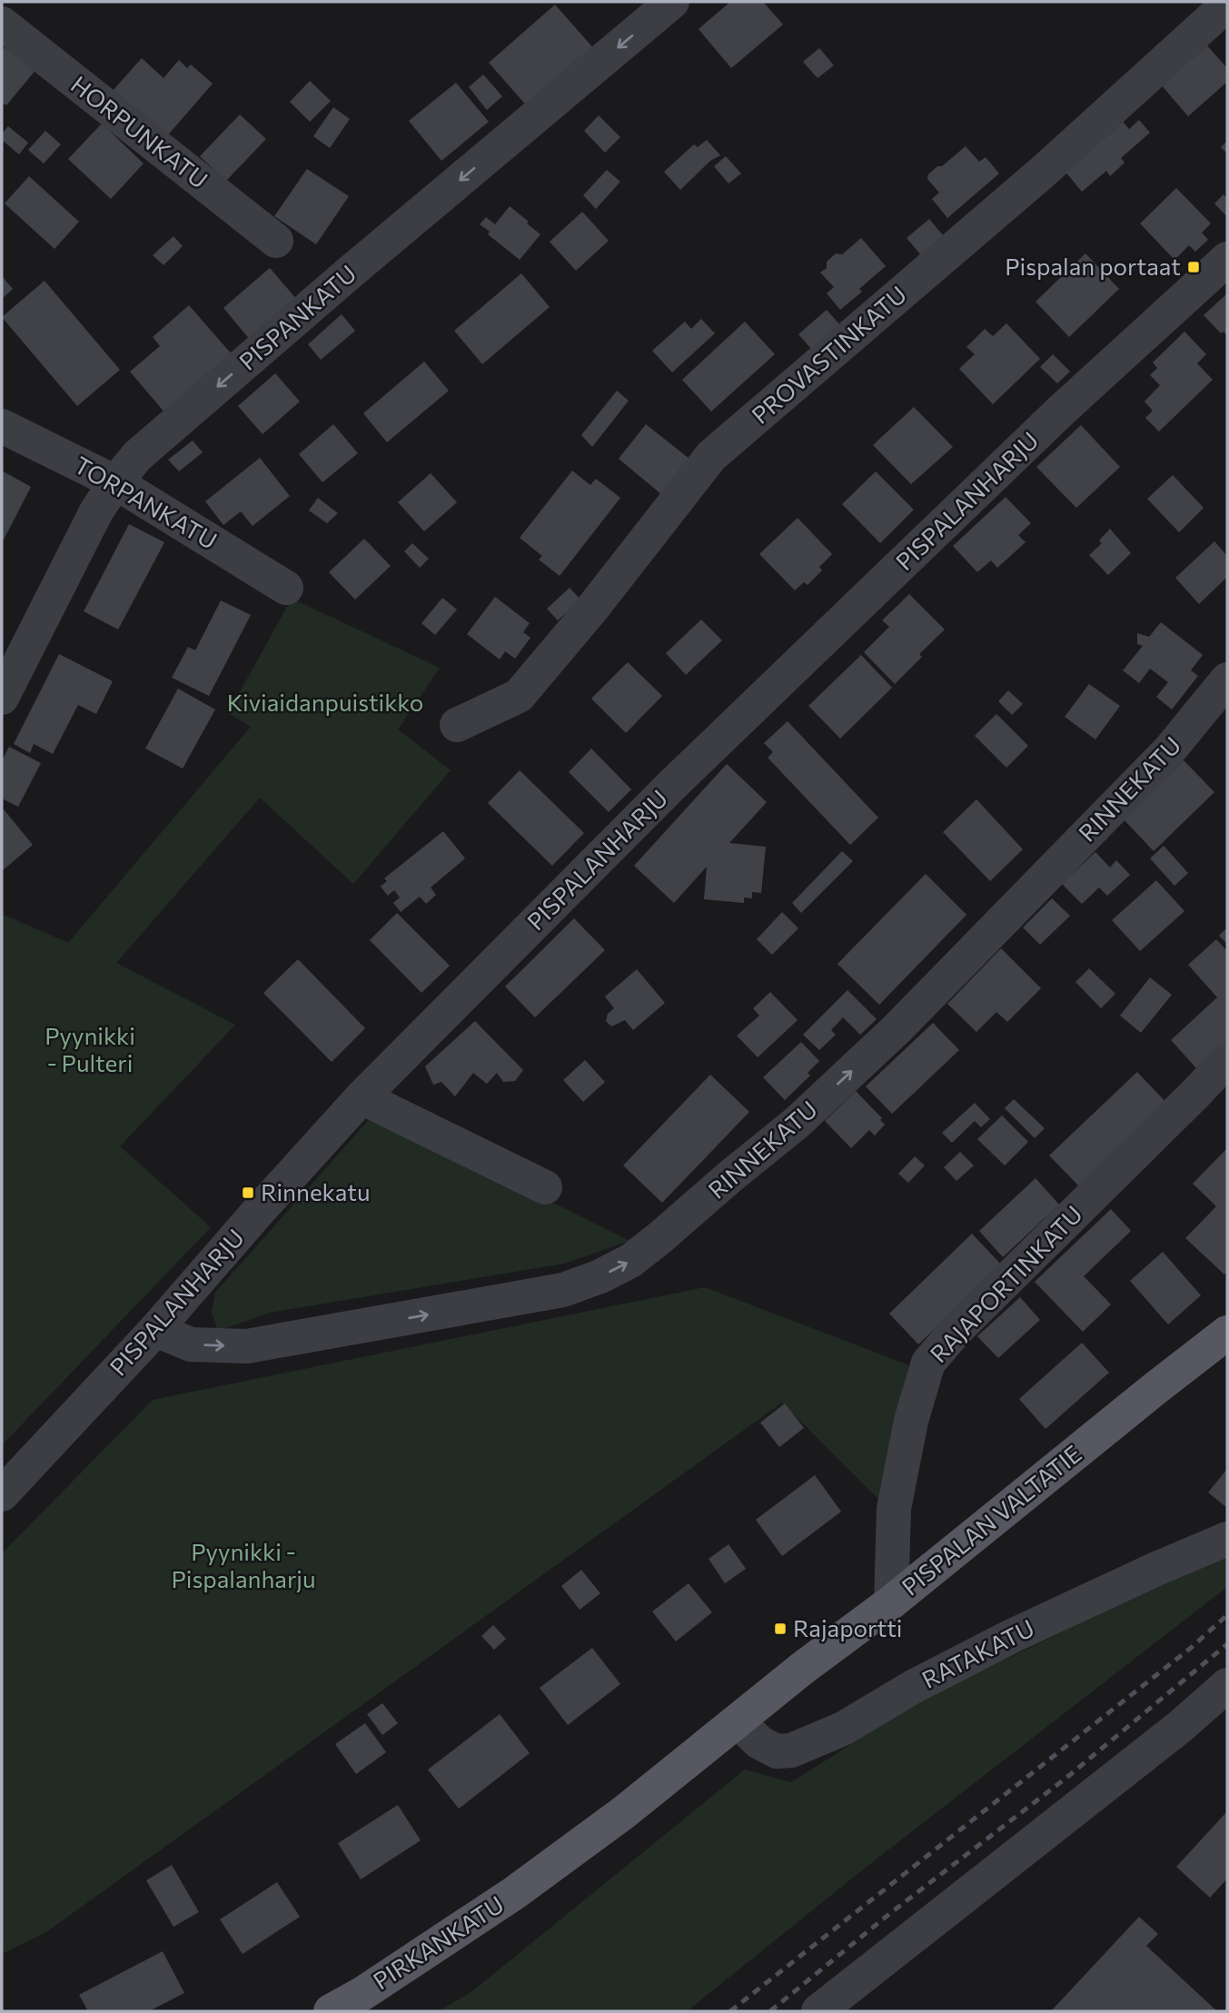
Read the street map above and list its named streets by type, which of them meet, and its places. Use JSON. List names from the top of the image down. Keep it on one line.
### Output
{"streets":{"main road":["PISPALAN VALTATIE","PIRKANKATU"],"street":["HORPUNKATU","PISPANKATU","PROVASTINKATU","PISPALANHARJU","TORPANKATU","RINNEKATU","RAJAPORTINKATU","RATAKATU"]},"crossings":[["PISPANKATU","TORPANKATU"],["PISPALANHARJU","RINNEKATU"],["RAJAPORTINKATU","PISPALAN VALTATIE"],["PISPALAN VALTATIE","RATAKATU"],["PISPALAN VALTATIE","PIRKANKATU"]],"one_way":["PISPANKATU","RINNEKATU"],"parks":["Kiviaidanpuistikko","Pyynikki - Pulteri","Pyynikki - Pispalanharju"],"places":{"transit":["Pispalan portaat","Rinnekatu","Rajaportti"]}}
